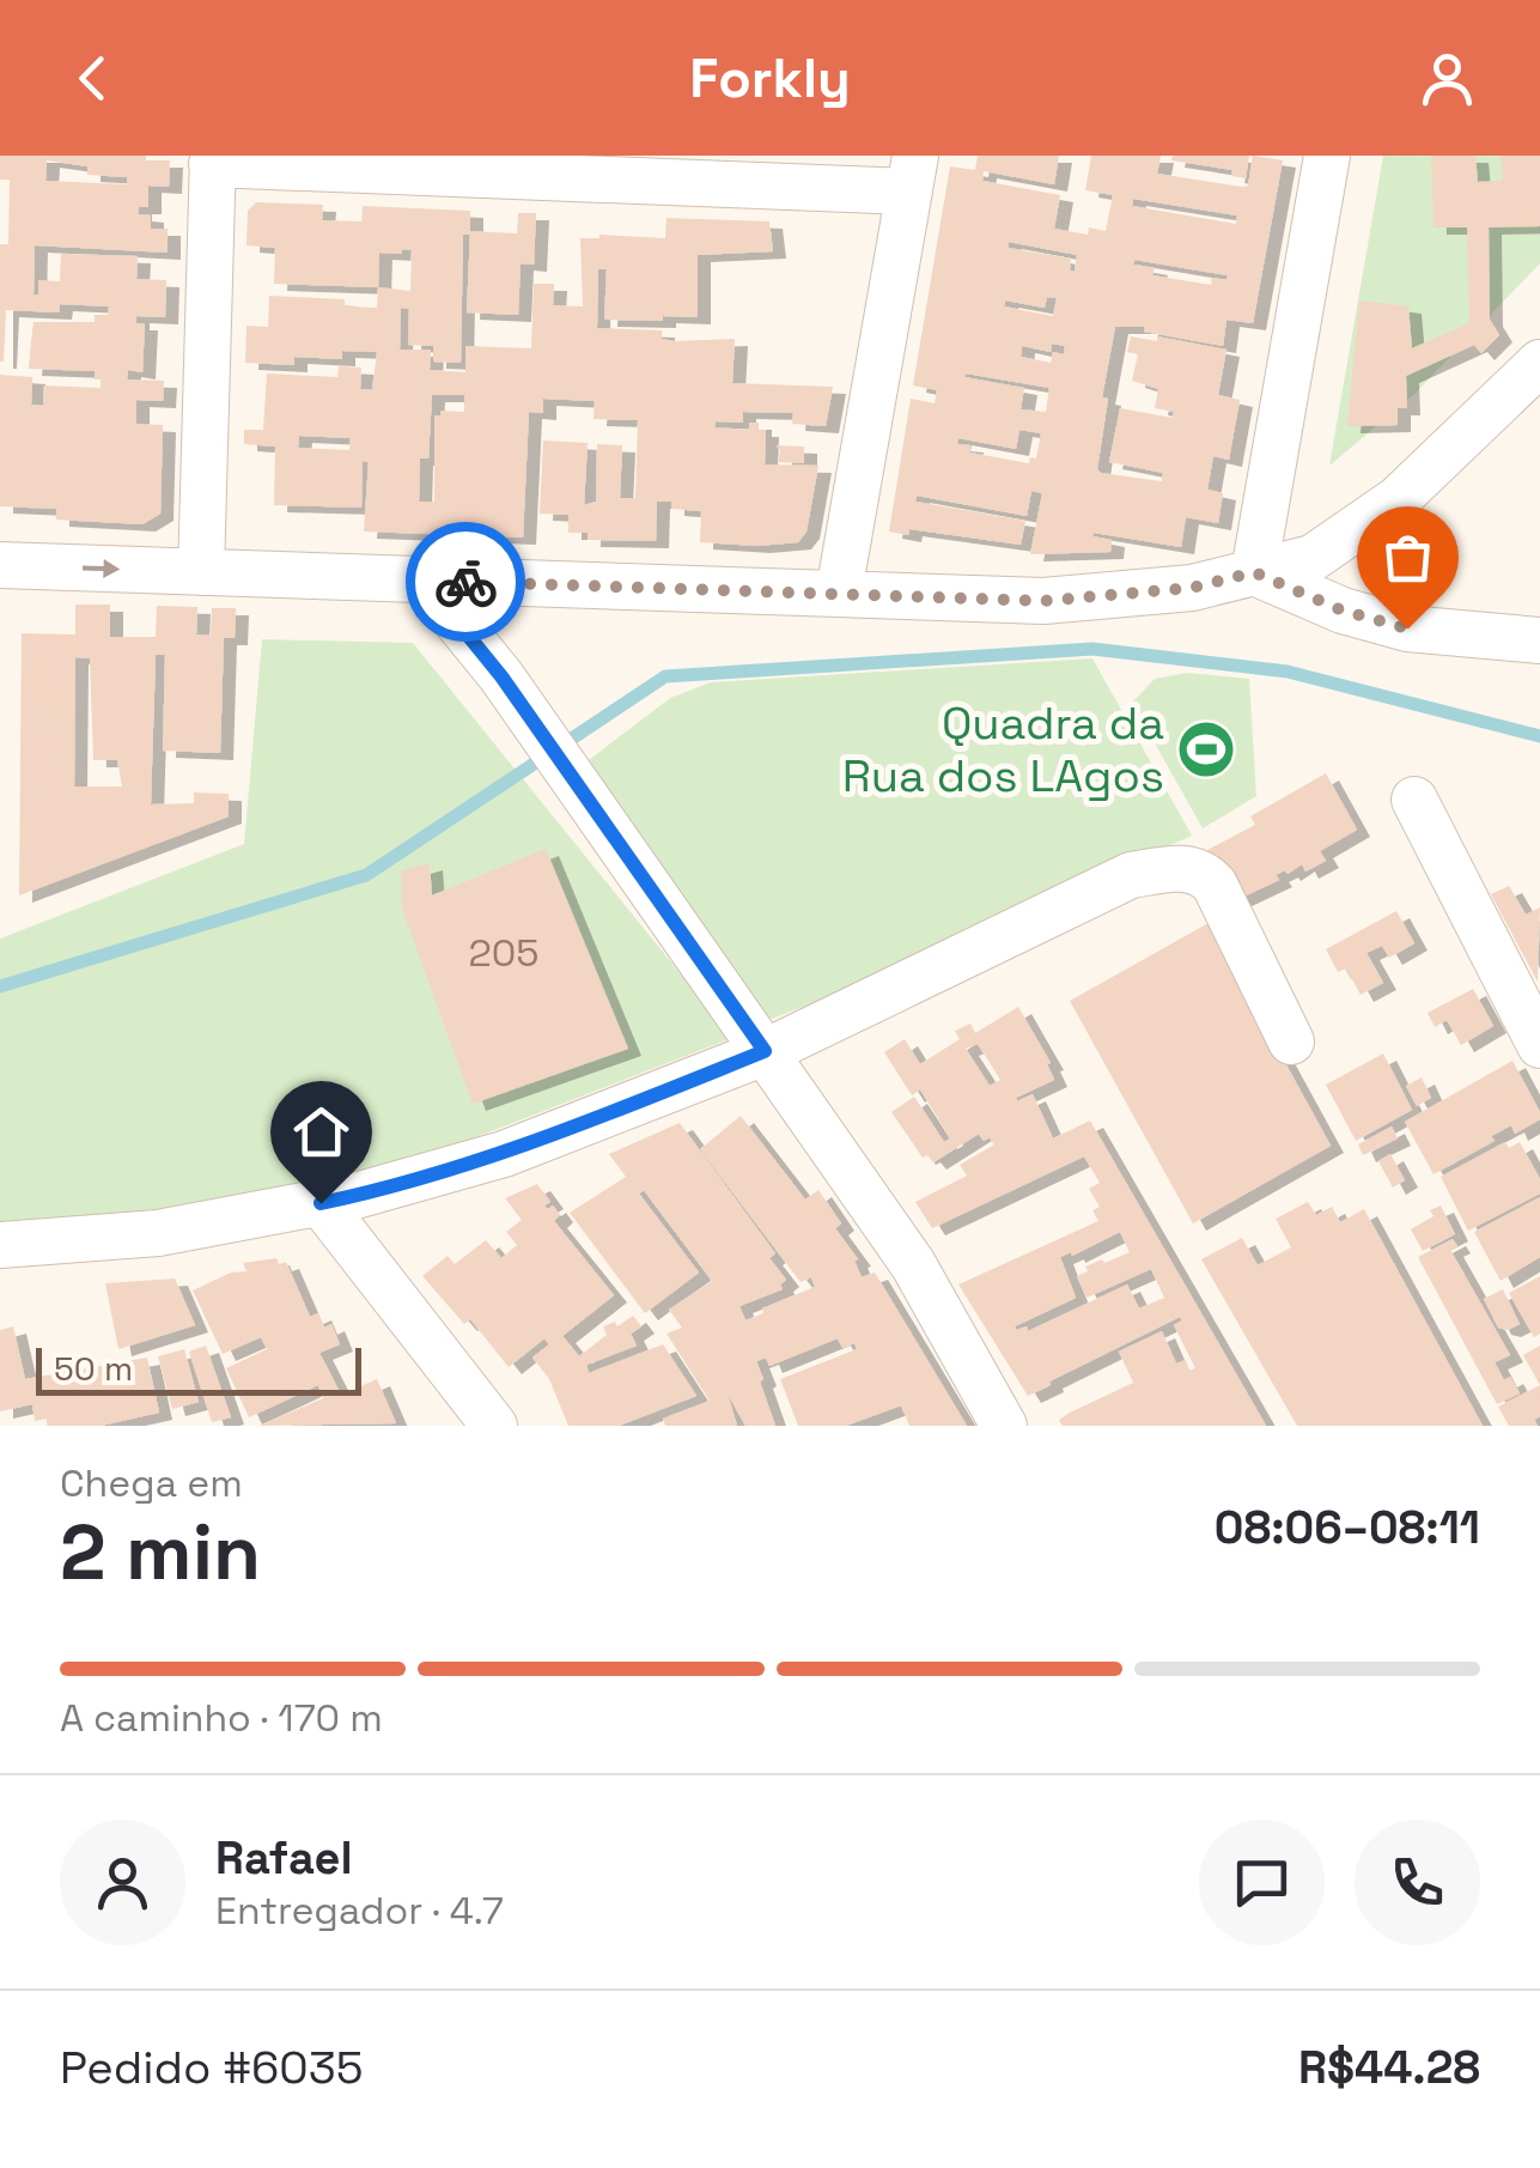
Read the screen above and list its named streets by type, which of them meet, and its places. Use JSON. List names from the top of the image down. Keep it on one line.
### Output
{"places":{"sports":["Quadra da Rua dos LAgos"]},"house_numbers":["205"],"scale_bar":"50 m","page":{"header":"Forkly","scale":"50 m","heading":["2 min","Chega em","08:06–08:11"],"panel":["Rafael","Entregador · 4.7","Pedido #6035","R$44.28"],"bar":"A caminho · 170 m"}}
